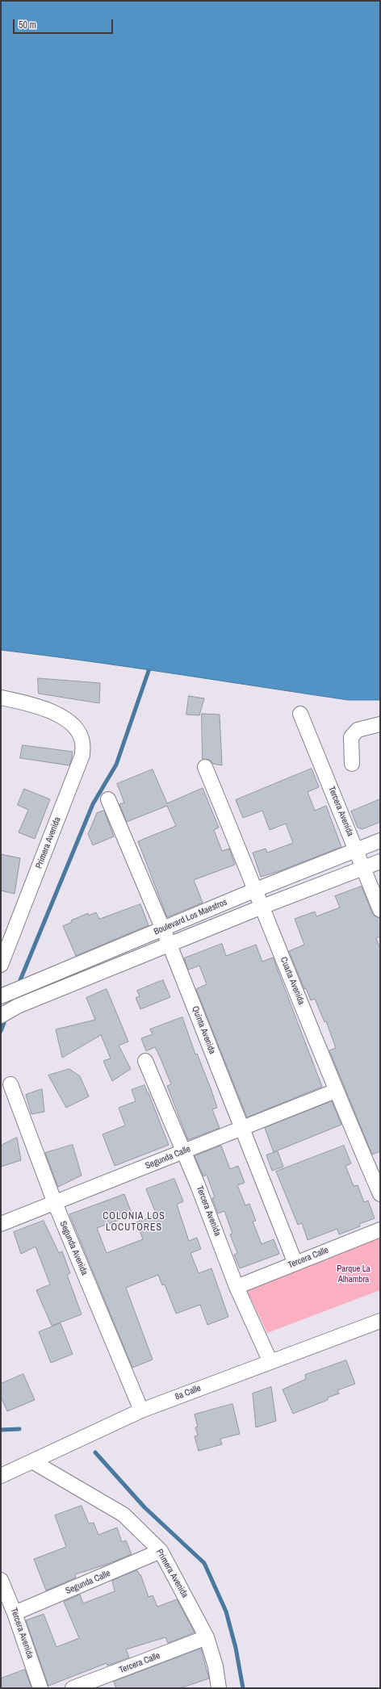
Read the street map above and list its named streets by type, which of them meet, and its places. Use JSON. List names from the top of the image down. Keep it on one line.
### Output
{"streets":{"street":["Tercera Avenida","Primera Avenida","Boulevard Los Maestros","Cuarta Avenida","Quinta Avenida","Segunda Calle","Segunda Avenida","Tercera Calle","8a Calle"]},"crossings":[["Tercera Avenida","Boulevard Los Maestros"],["Tercera Avenida","Segunda Calle"],["Tercera Avenida","Tercera Calle"],["Tercera Avenida","8a Calle"],["Primera Avenida","Segunda Calle"],["Primera Avenida","Tercera Calle"],["Primera Avenida","8a Calle"],["Boulevard Los Maestros","Cuarta Avenida"],["Boulevard Los Maestros","Quinta Avenida"],["Cuarta Avenida","Segunda Calle"],["Quinta Avenida","Segunda Calle"],["Quinta Avenida","Tercera Calle"],["Segunda Calle","Segunda Avenida"],["Segunda Avenida","8a Calle"]],"districts":["COLONIA LOS LOCUTORES"],"parks":["Parque La Alhambra"],"scale_bar":"50 m"}
